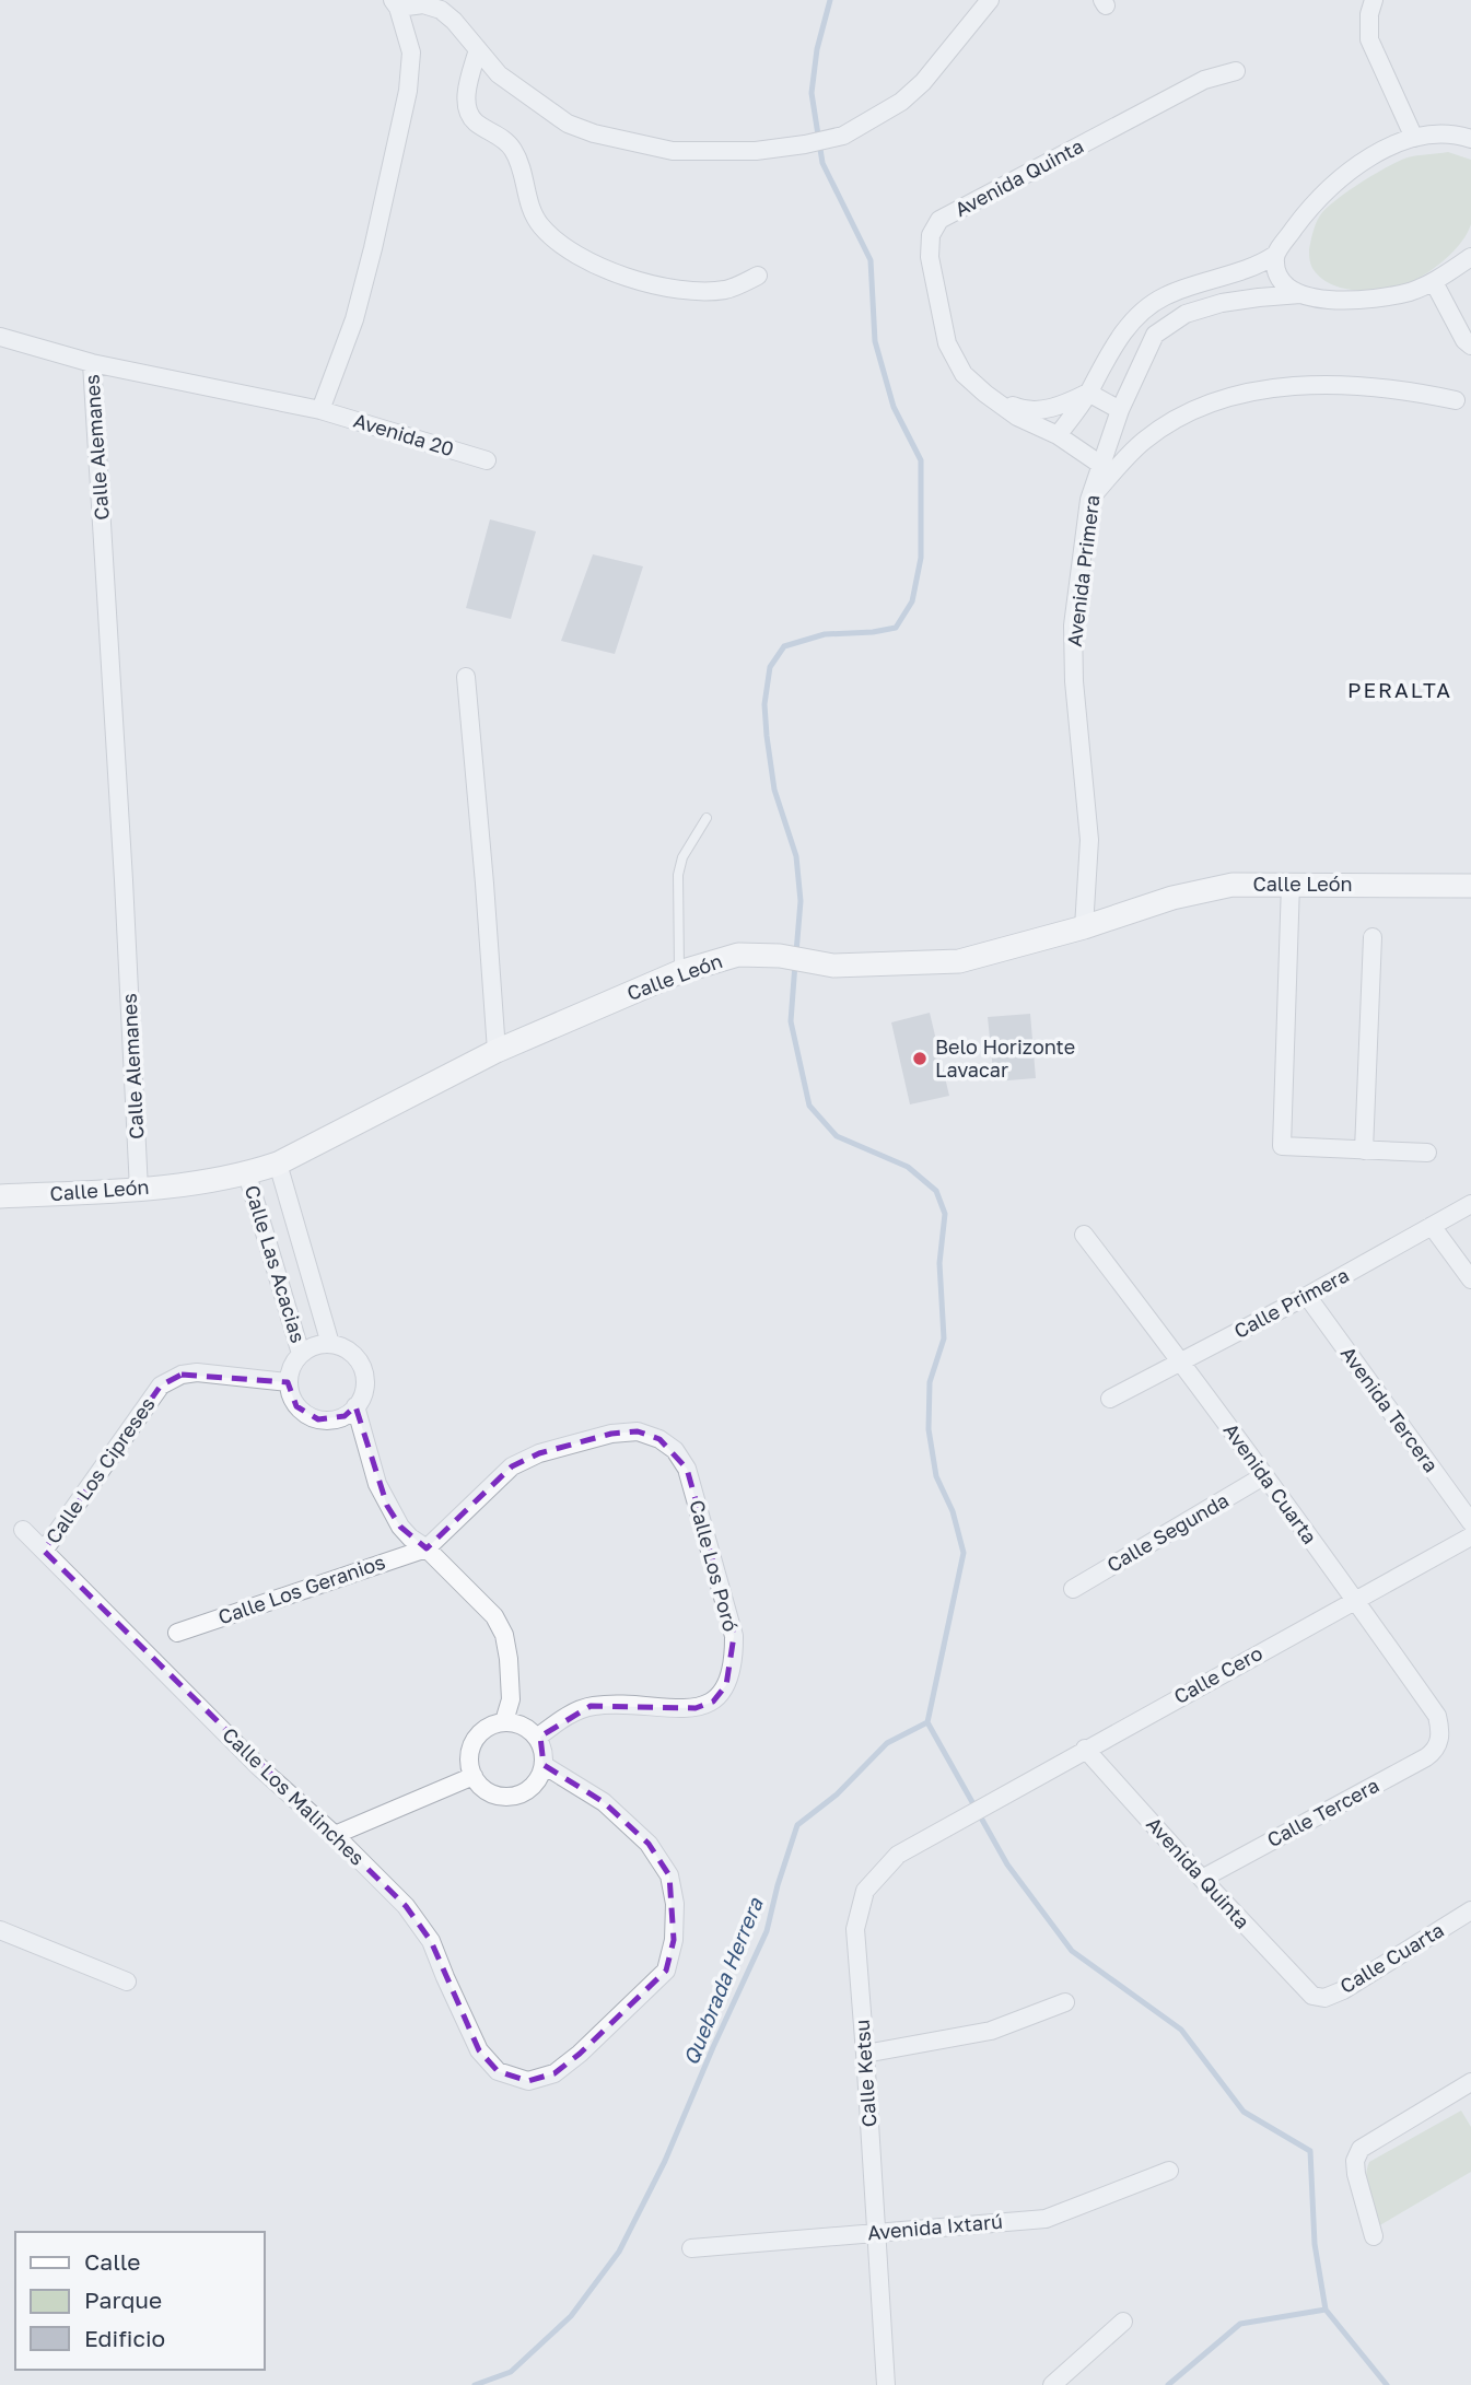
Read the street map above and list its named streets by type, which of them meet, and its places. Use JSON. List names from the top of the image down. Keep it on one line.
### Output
{"streets":{"main road":["Calle León"],"street":["Avenida Quinta","Avenida 20","Calle Alemanes","Avenida Primera","Calle Las Acacias","Calle Primera","Avenida Tercera","Calle Los Cipreses","Avenida Cuarta","Calle Segunda","Calle Los Poró","Calle Los Geranios","Calle Cero","Calle Los Malinches","Calle Tercera","Calle Cuarta","Calle Ketsu","Avenida Ixtarú"]},"crossings":[["Avenida Quinta","Avenida Primera"],["Avenida Quinta","Calle Cero"],["Avenida Quinta","Calle Tercera"],["Avenida Quinta","Calle Cuarta"],["Avenida 20","Calle Alemanes"],["Calle Alemanes","Calle León"],["Avenida Primera","Calle León"],["Calle León","Calle Las Acacias"],["Calle Las Acacias","Calle Los Cipreses"],["Calle Las Acacias","Calle Los Poró"],["Calle Las Acacias","Calle Los Geranios"],["Calle Las Acacias","Calle Los Malinches"],["Calle Primera","Avenida Tercera"],["Calle Primera","Avenida Cuarta"],["Calle Los Cipreses","Calle Los Malinches"],["Avenida Cuarta","Calle Segunda"],["Avenida Cuarta","Calle Cero"],["Avenida Cuarta","Calle Tercera"],["Calle Los Poró","Calle Los Geranios"],["Calle Los Poró","Calle Los Malinches"],["Calle Cero","Calle Ketsu"],["Calle Ketsu","Avenida Ixtarú"]],"districts":["PERALTA"],"water":["Quebrada Herrera"],"places":["Belo Horizonte Lavacar"],"legend":["Calle","Parque","Edificio"]}
